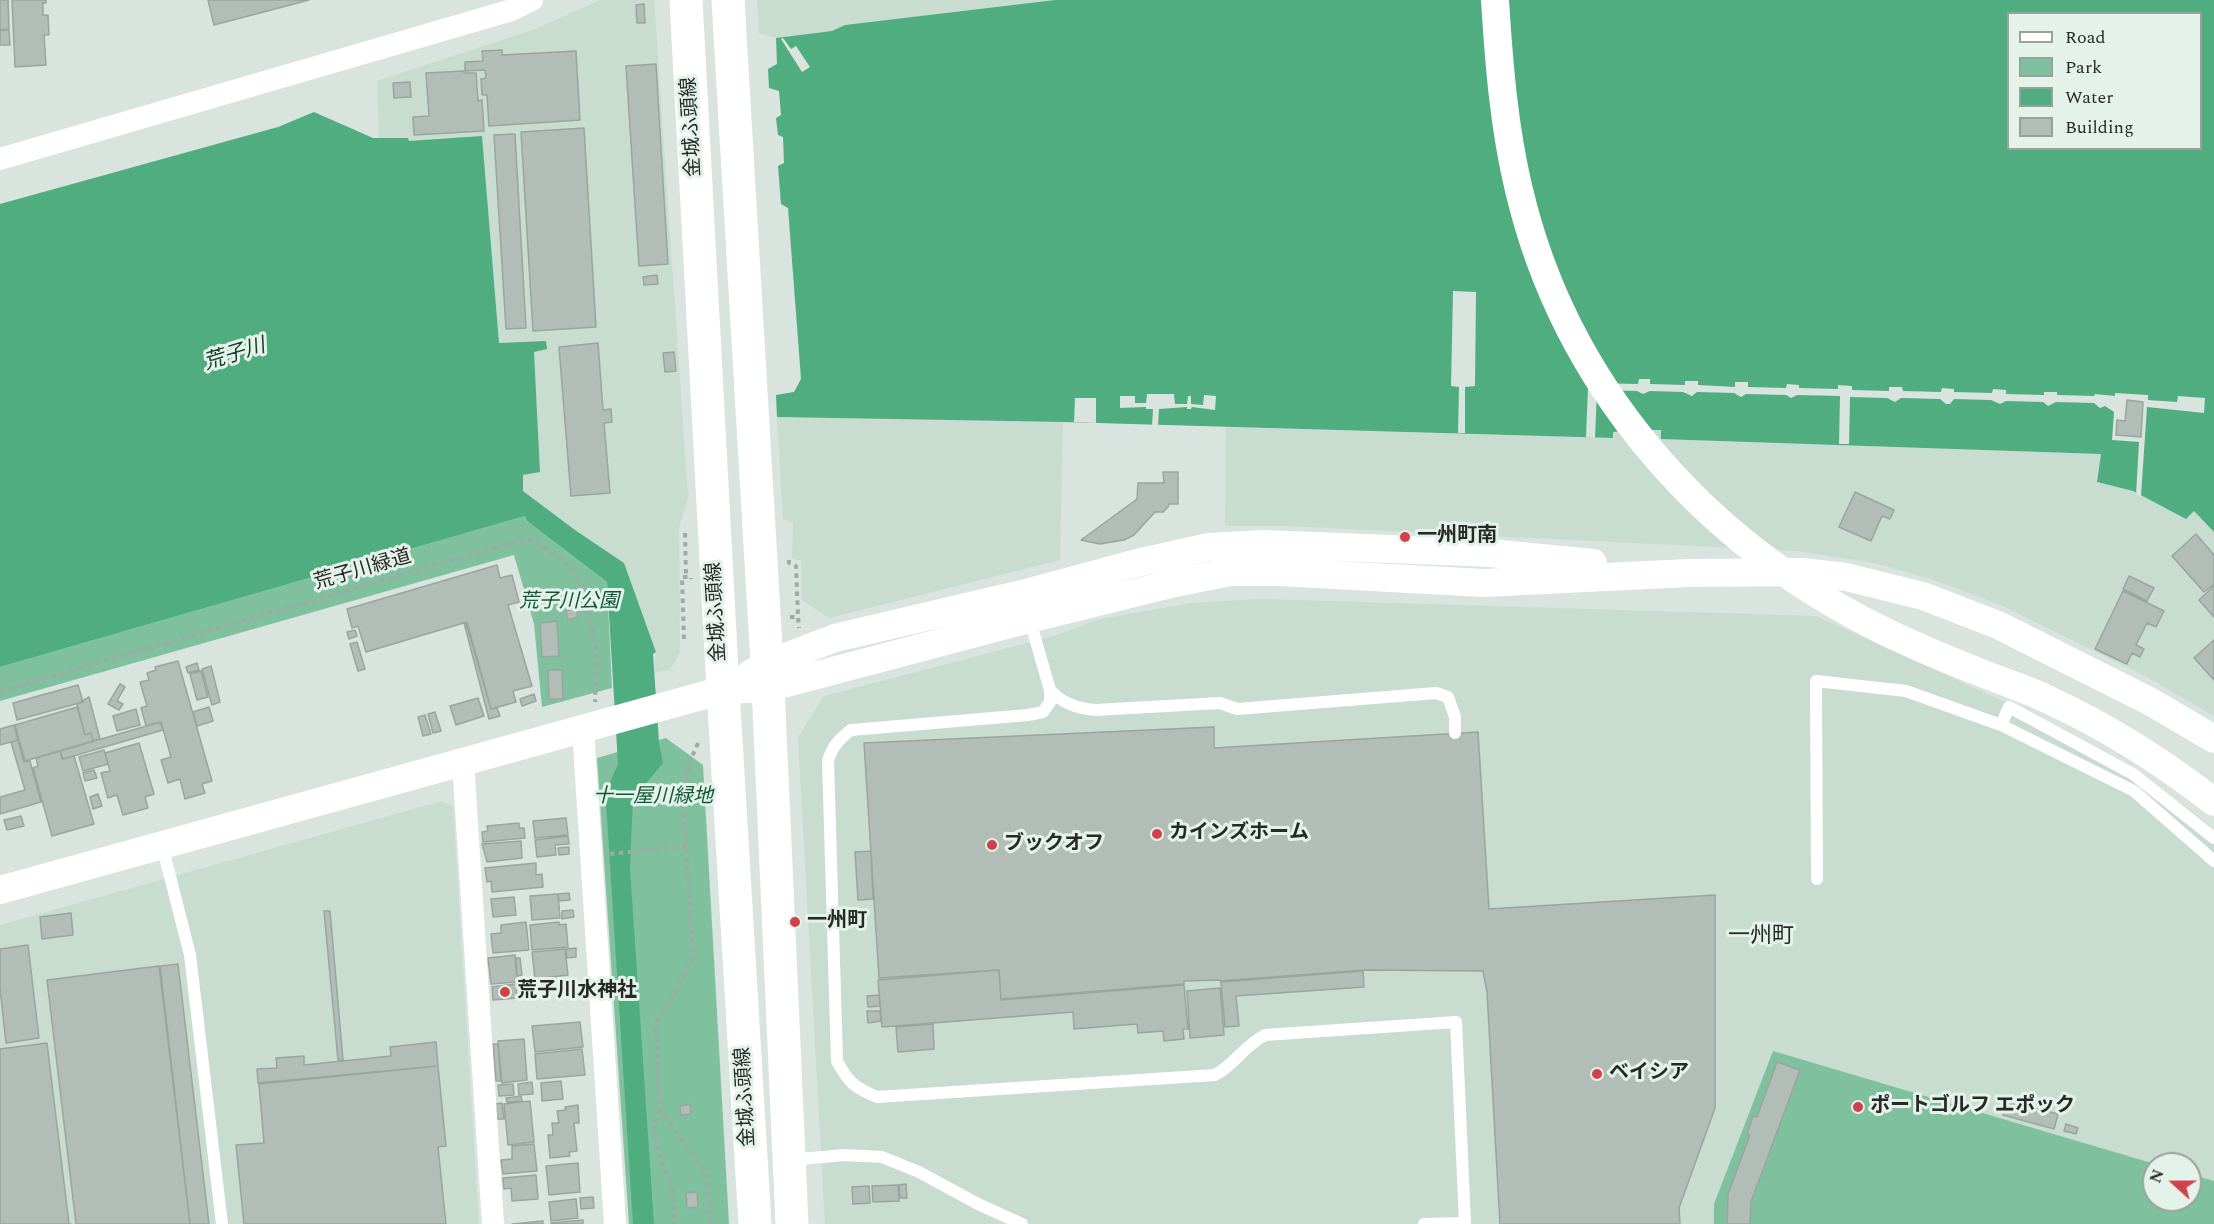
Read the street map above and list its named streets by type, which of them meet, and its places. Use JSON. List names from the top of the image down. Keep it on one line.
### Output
{"streets":{"main road":["金城ふ頭線"],"path":["荒子川緑道"]},"districts":["一州町"],"water":["荒子川"],"parks":["荒子川公園","十一屋川緑地"],"places":["一州町南","カインズホーム","ブックオフ","一州町","荒子川水神社","ベイシア","ポートゴルフ エポック"],"legend":["Road","Park","Water","Building"],"north":"left"}
